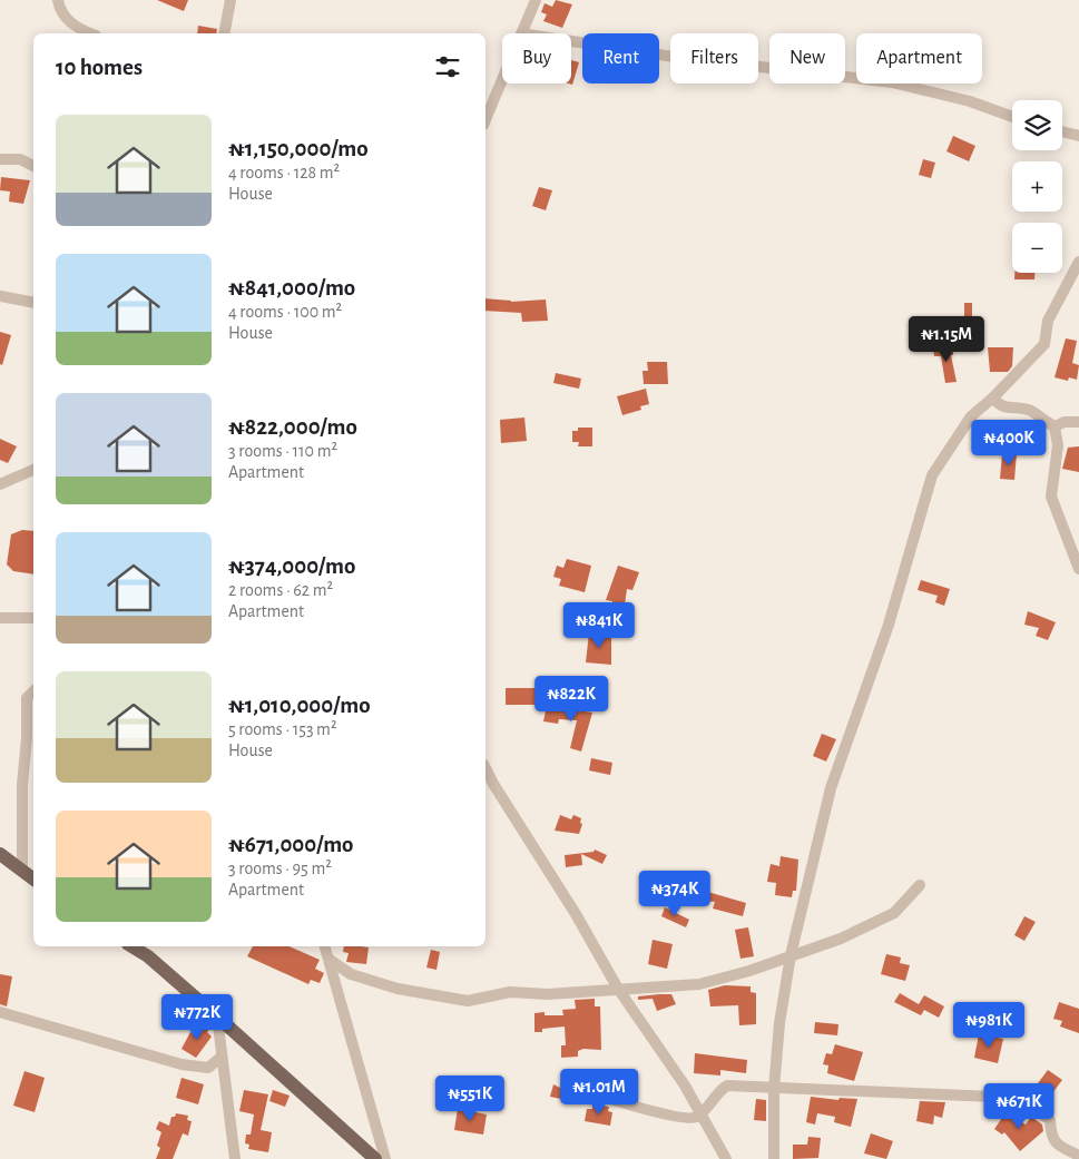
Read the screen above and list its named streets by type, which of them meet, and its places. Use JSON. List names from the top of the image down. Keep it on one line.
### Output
{"page":{"chip":["Buy","Rent","Filters","New","Apartment"],"heading":"10 homes","map_buttons":["+","−"],"list":[{"name":"₦1,150,000/mo","note":"4 rooms · 128 m² · House"},{"name":"₦841,000/mo","note":"4 rooms · 100 m² · House"},{"name":"₦822,000/mo","note":"3 rooms · 110 m² · Apartment"},{"name":"₦374,000/mo","note":"2 rooms · 62 m² · Apartment"},{"name":"₦1,010,000/mo","note":"5 rooms · 153 m² · House"},{"name":"₦671,000/mo","note":"3 rooms · 95 m² · Apartment"}],"price":["₦1.15M","₦400K","₦841K","₦822K","₦374K","₦772K","₦981K","₦1.01M","₦551K","₦671K"]}}
